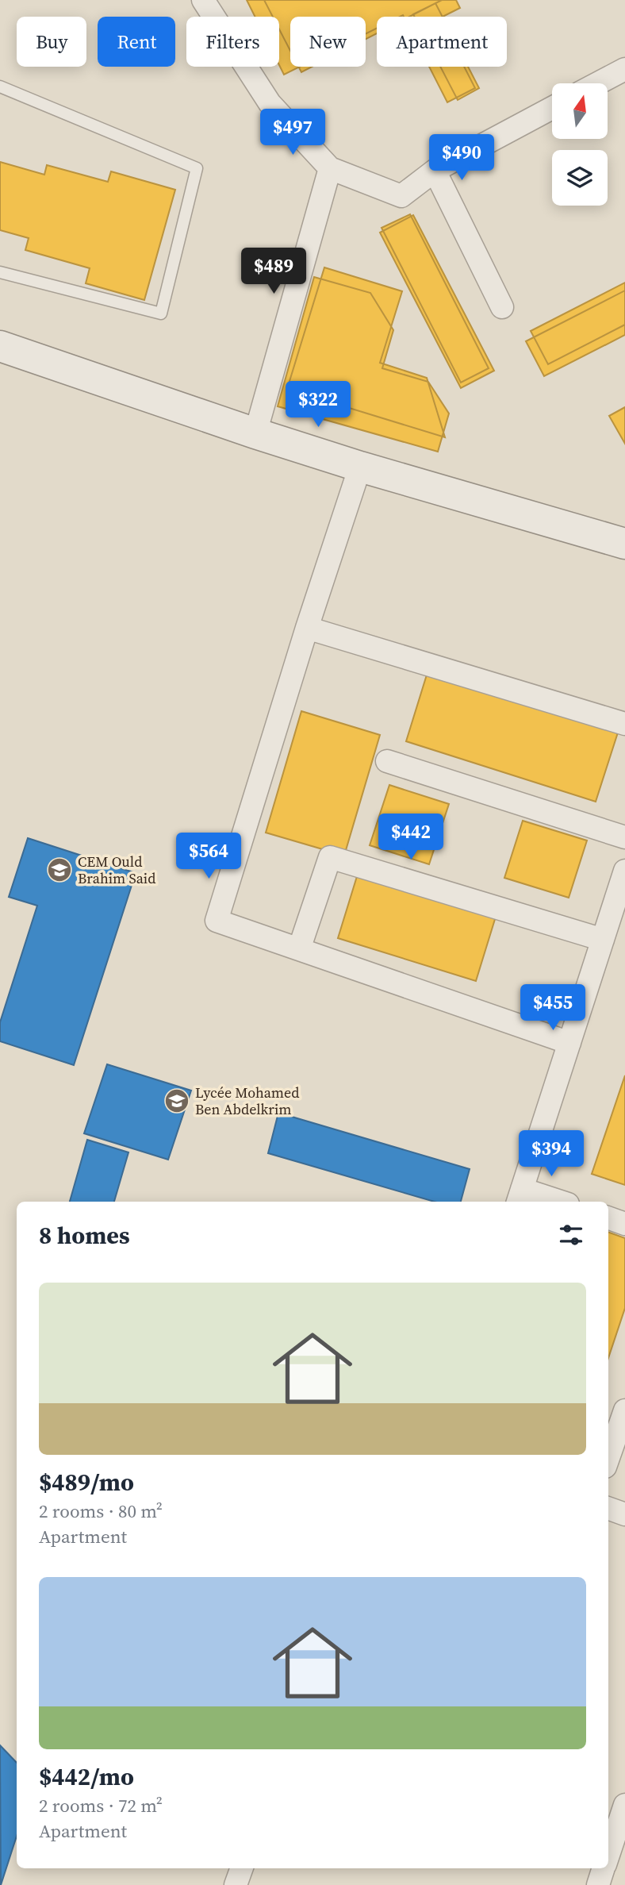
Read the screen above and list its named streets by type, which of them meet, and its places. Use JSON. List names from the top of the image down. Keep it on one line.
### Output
{"places":{"school or university":["CEM Ould Brahim Said","Lycée Mohamed Ben Abdelkrim"]},"north":"top","page":{"chip":["Buy","Rent","Filters","New","Apartment"],"price":["$497","$490","$489","$322","$442","$564","$455","$394"],"heading":"8 homes","list":[{"name":"$489/mo","note":"2 rooms · 80 m² · Apartment"},{"name":"$442/mo","note":"2 rooms · 72 m² · Apartment"}]}}
